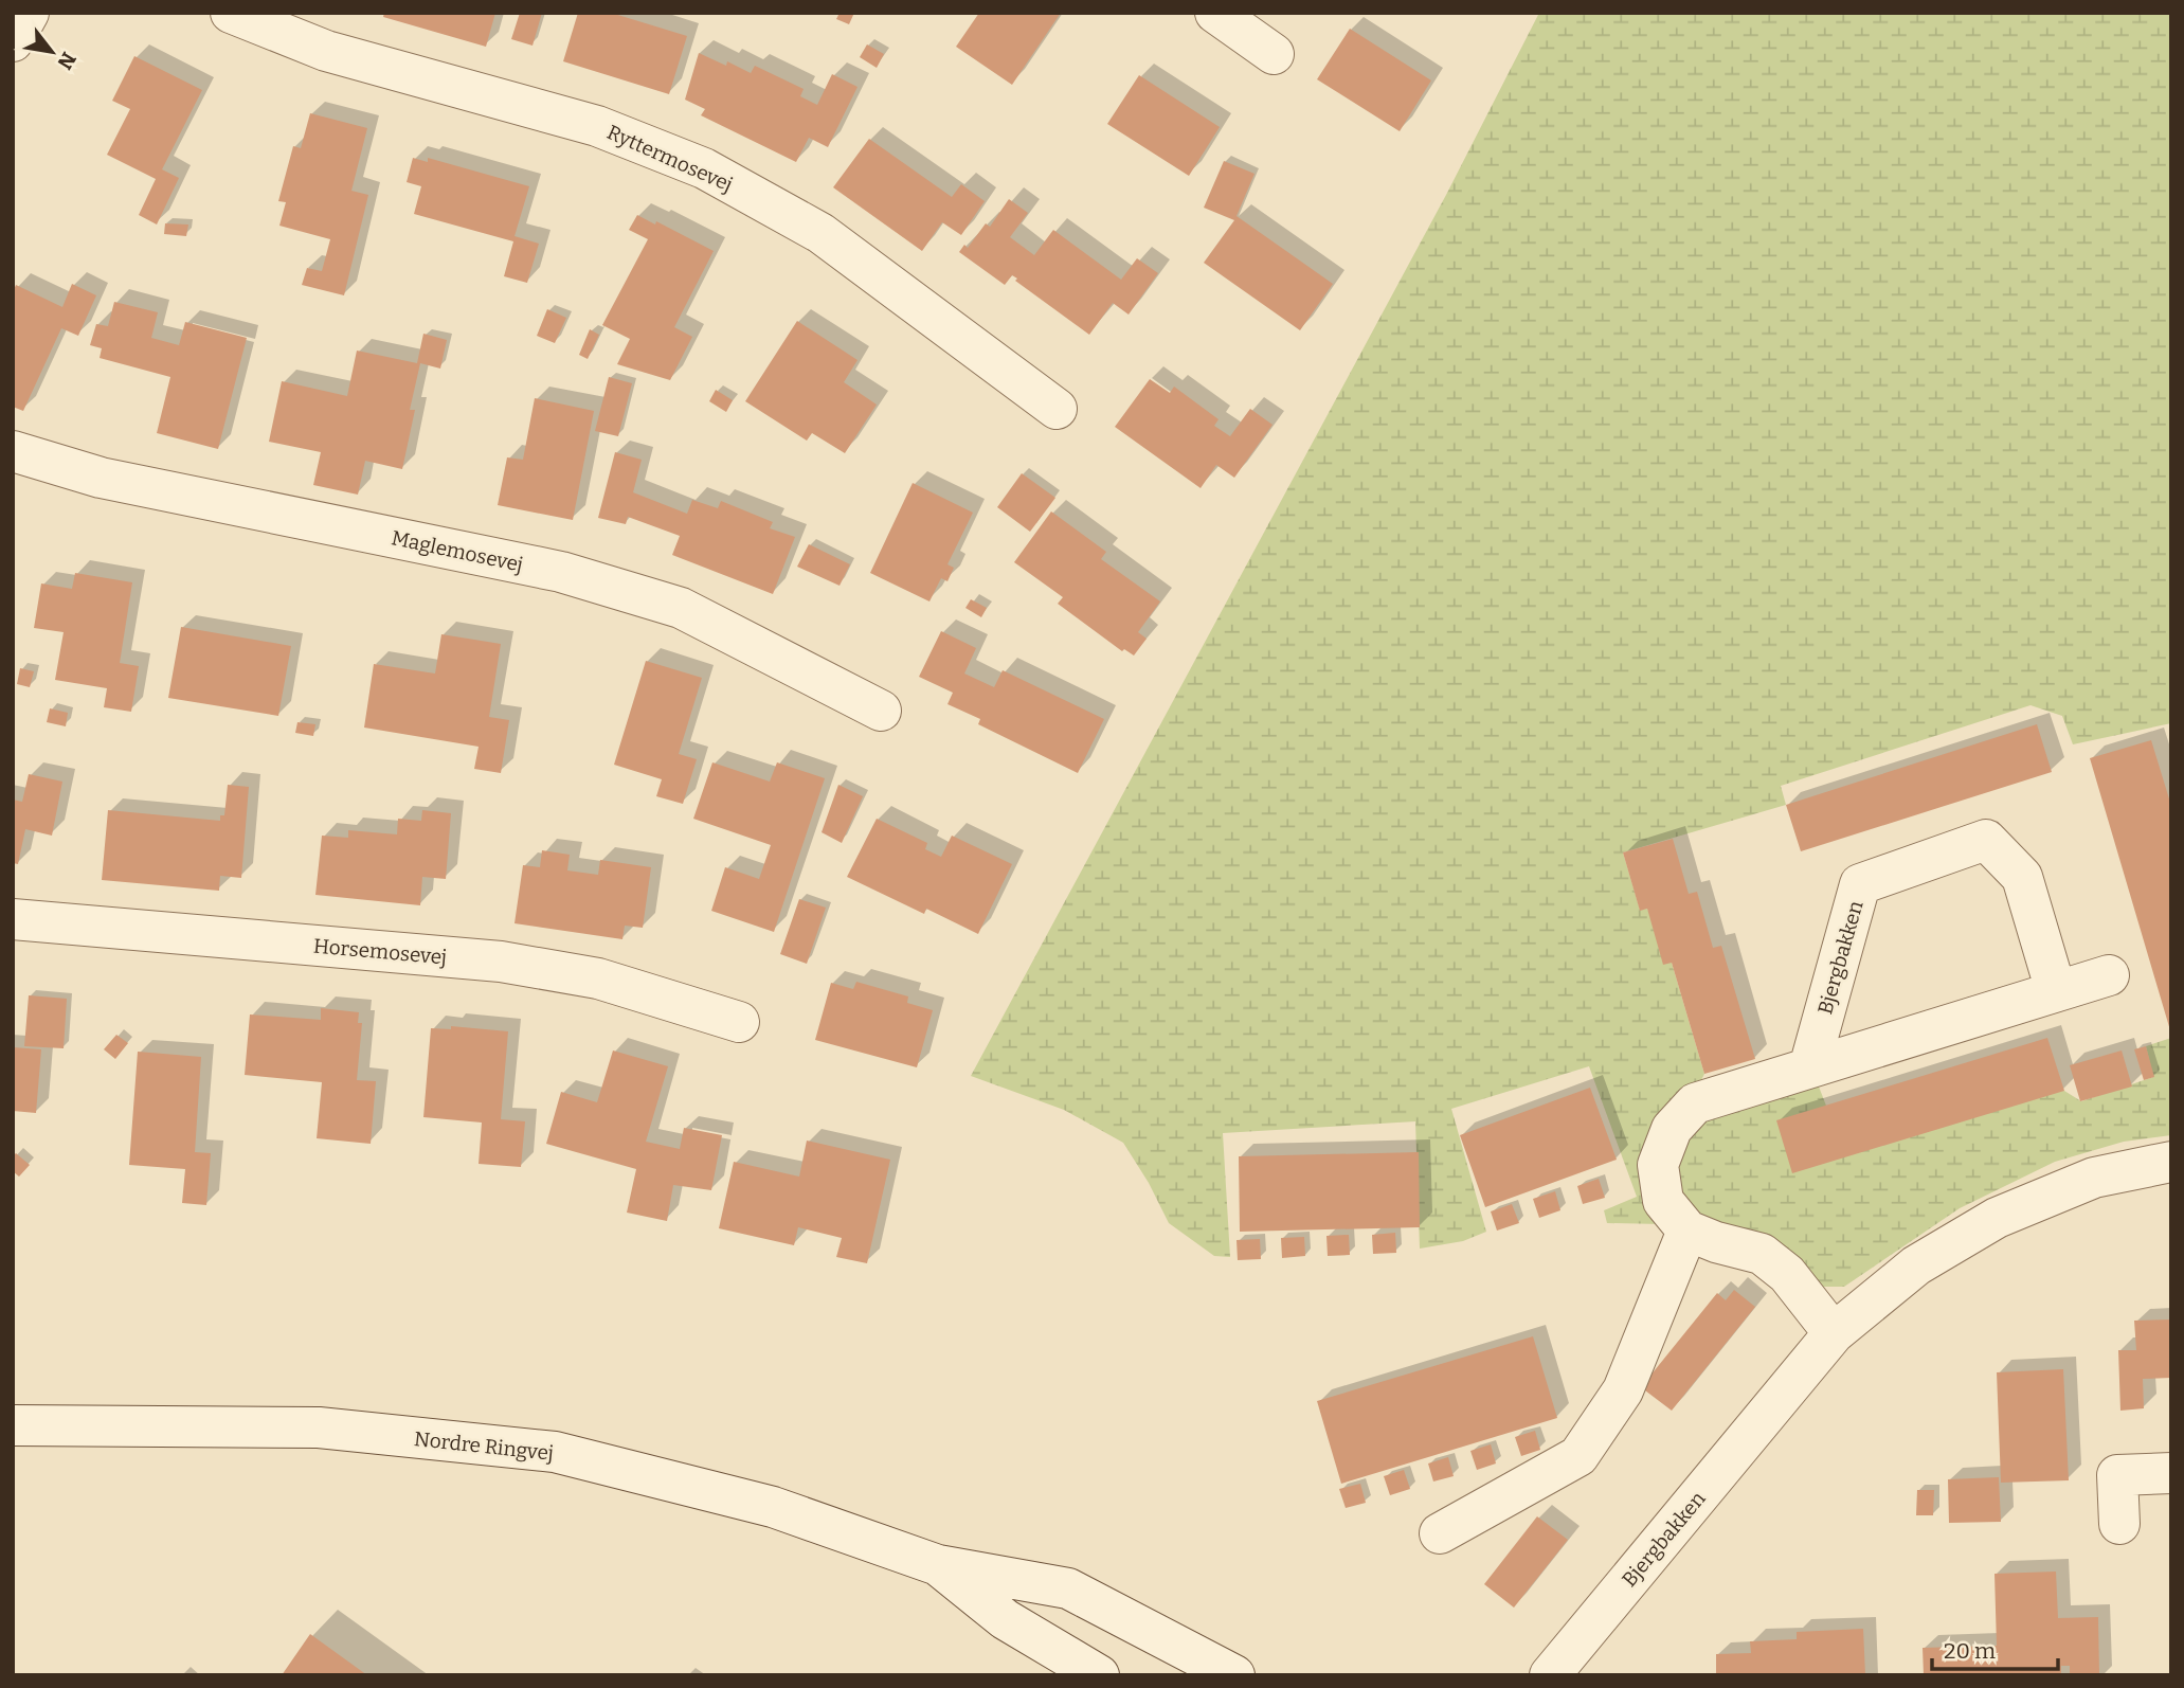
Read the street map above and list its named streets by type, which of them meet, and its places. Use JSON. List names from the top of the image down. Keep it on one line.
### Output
{"streets":{"street":["Ryttermosevej","Maglemosevej","Horsemosevej","Bjergbakken","Nordre Ringvej"]},"scale_bar":"20 m","north":"bottom right"}
